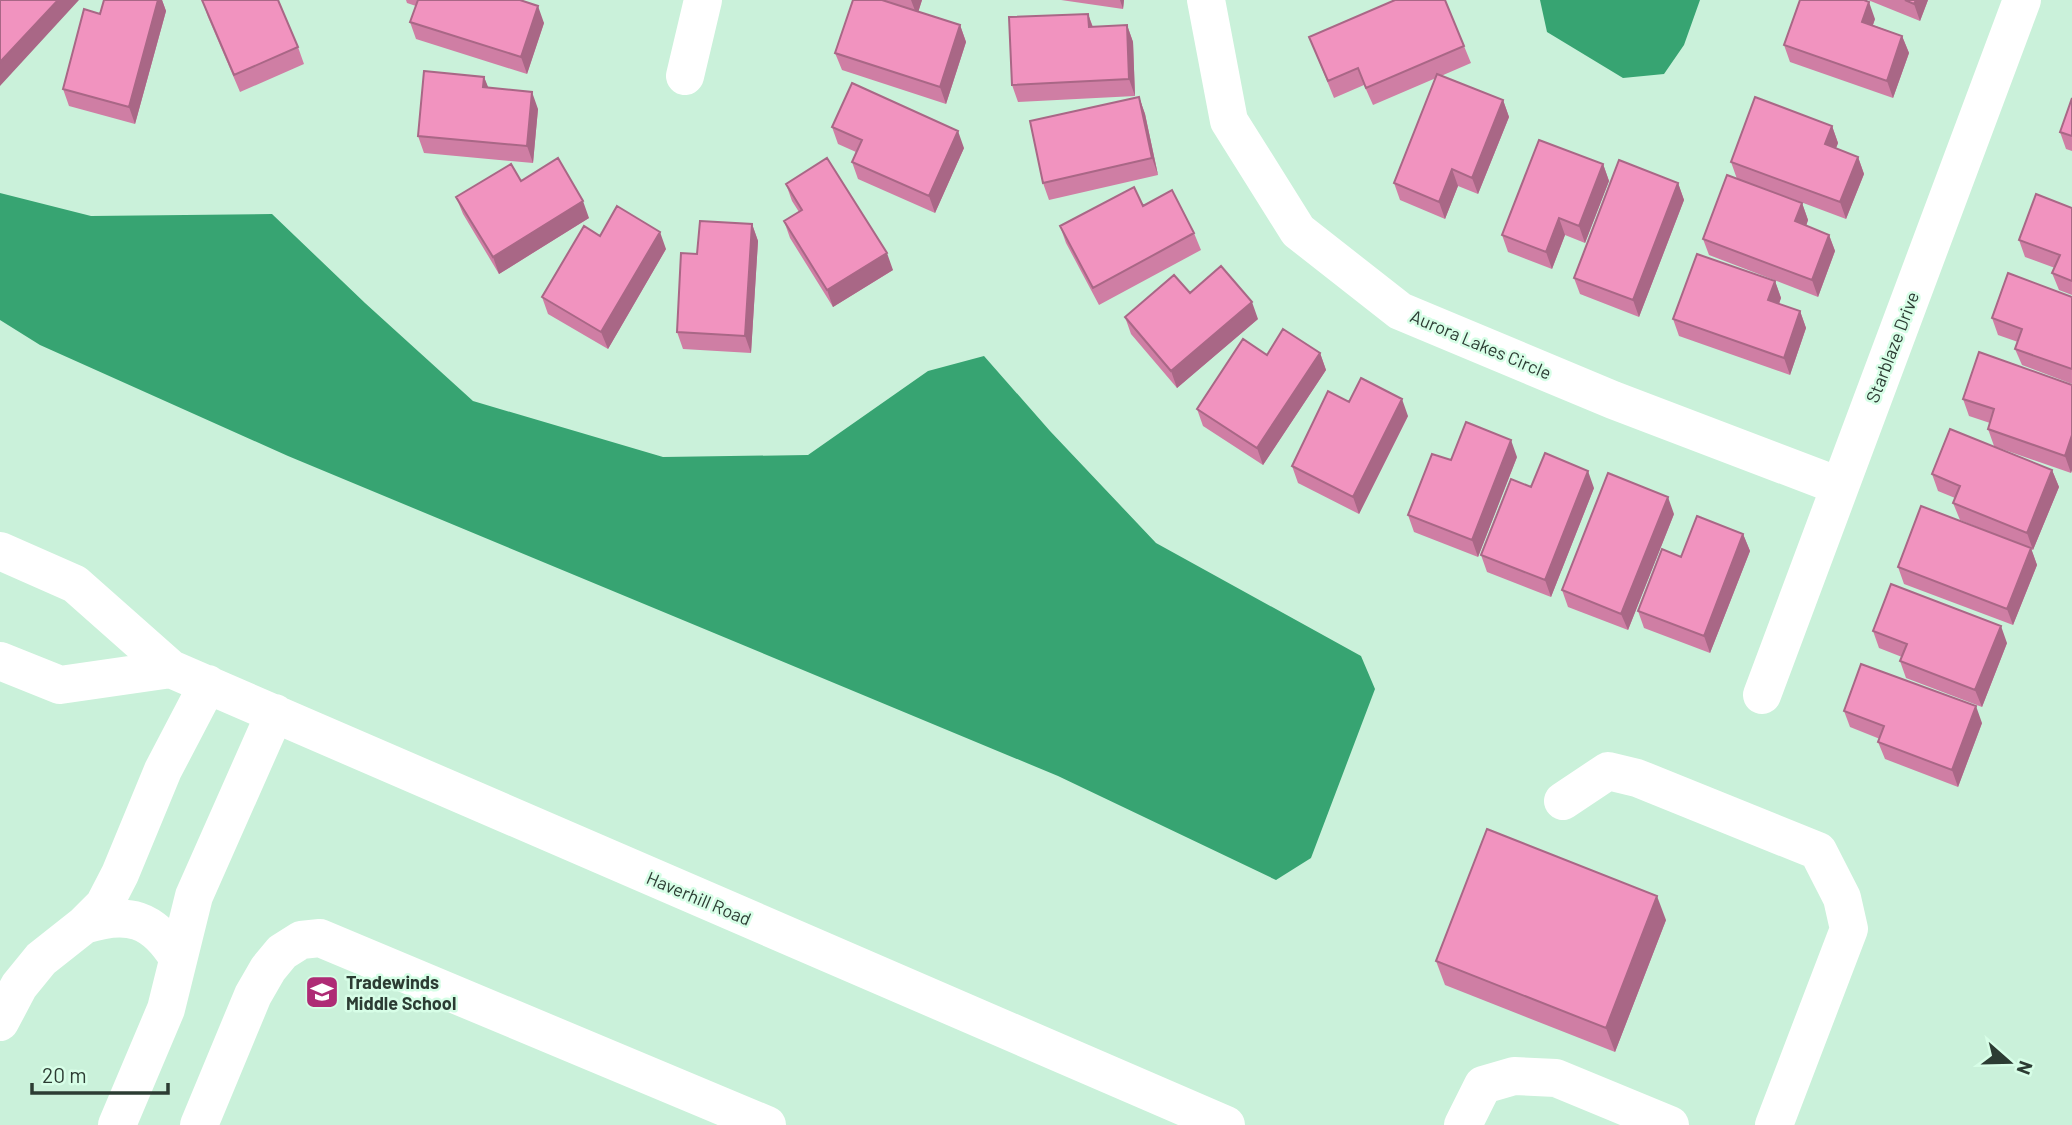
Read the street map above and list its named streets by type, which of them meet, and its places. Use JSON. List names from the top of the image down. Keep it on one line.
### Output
{"streets":{"street":["Aurora Lakes Circle","Starblaze Drive","Haverhill Road"]},"crossings":[["Aurora Lakes Circle","Starblaze Drive"]],"places":{"school or university":["Tradewinds Middle School"]},"scale_bar":"20 m","north":"right"}
